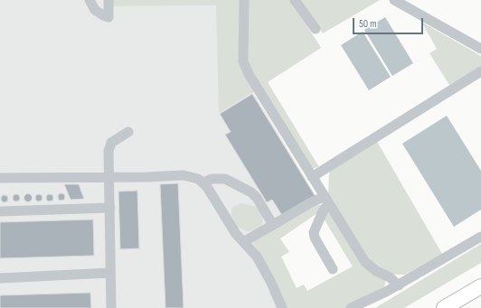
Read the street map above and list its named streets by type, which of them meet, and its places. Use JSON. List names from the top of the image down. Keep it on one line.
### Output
{"scale_bar":"50 m"}
